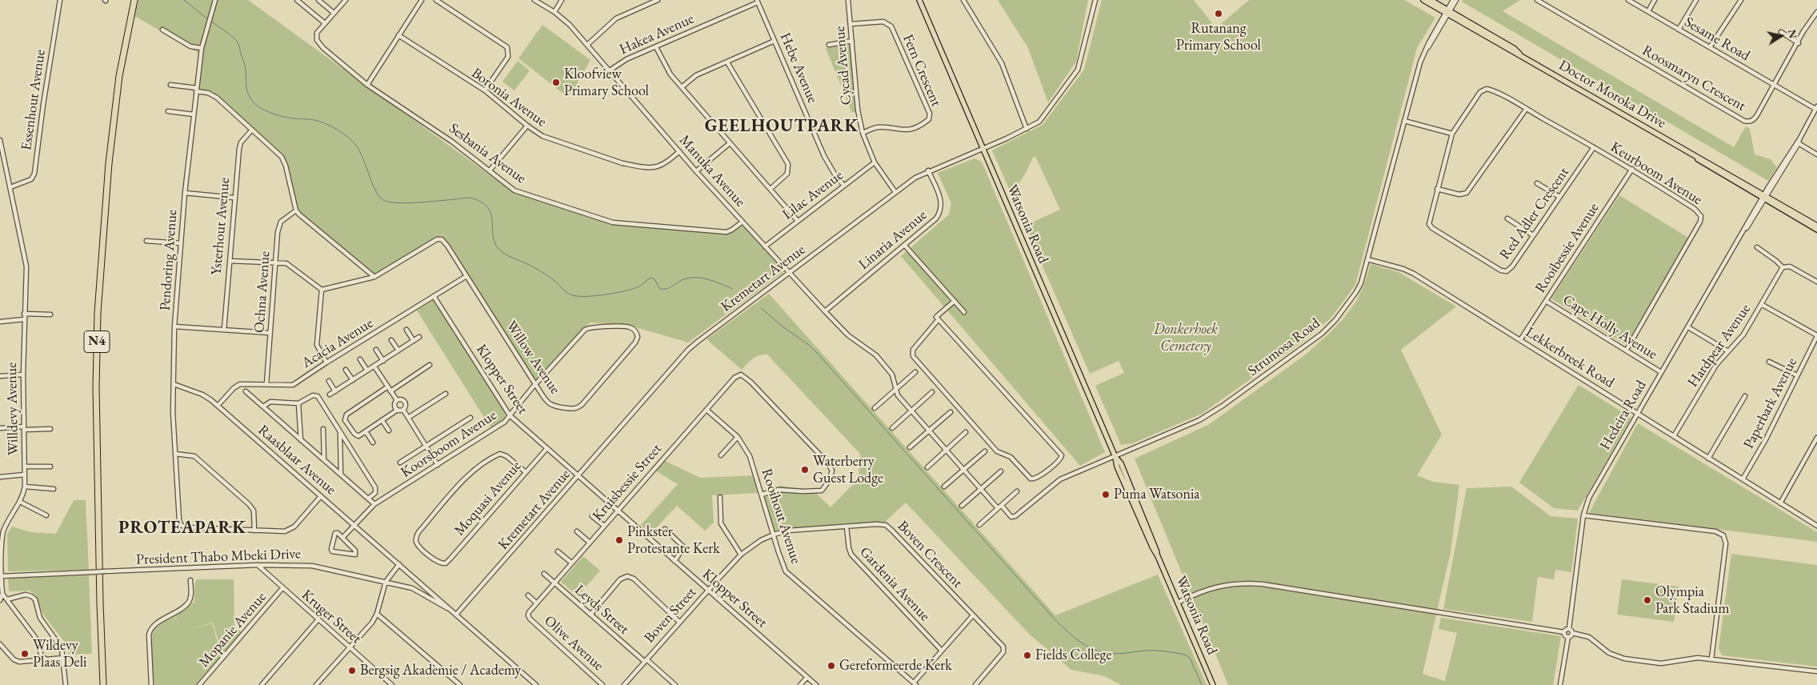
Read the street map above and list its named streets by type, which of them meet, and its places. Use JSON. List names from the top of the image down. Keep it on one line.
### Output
{"streets":{"highway":["N4"],"main road":["Doctor Moroka Drive","Watsonia Road"],"street":["Hakea Avenue","Sesame Road","Cycad Avenue","Hebe Avenue","Fern Crescent","Roosmaryn Crescent","Boronia Avenue","Essenhout Avenue","Sesbania Avenue","Manuka Avenue","Keurboom Avenue","Lilac Avenue","Red Adler Crescent","Ysterhout Avenue","Linaria Avenue","Rooibessie Avenue","Pendoring Avenue","Kremetart Avenue","Ochna Avenue","Cape Holly Avenue","Acacia Avenue","Hardpear Avenue","Strumosa Road","Willow Avenue","Lekkerbreek Road","Klopper Street","Paperbark Avenue","Willdevy Avenue","Hedeira Road","Koorsboom Avenue","Raasblaar Avenue","Kruisbessie Street","Moquasi Avenue","Rooihout Avenue","Boven Crescent","President Thabo Mbeki Drive","Gardenia Avenue","Leyds Street","Boven Street","Kruger Street","Mopanie Avenue","Olive Avenue"]},"crossings":[["Hakea Avenue","Hebe Avenue"],["Hakea Avenue","Manuka Avenue"],["Sesame Road","Roosmaryn Crescent"],["Sesame Road","Hedeira Road"],["Cycad Avenue","Fern Crescent"],["Cycad Avenue","Lilac Avenue"],["Cycad Avenue","Kremetart Avenue"],["Hebe Avenue","Lilac Avenue"],["Doctor Moroka Drive","Strumosa Road"],["Doctor Moroka Drive","Hedeira Road"],["Boronia Avenue","Manuka Avenue"],["Essenhout Avenue","Willdevy Avenue"],["Sesbania Avenue","Manuka Avenue"],["Manuka Avenue","Lilac Avenue"],["Manuka Avenue","Linaria Avenue"],["Manuka Avenue","Kremetart Avenue"],["Keurboom Avenue","Red Adler Crescent"],["Keurboom Avenue","Rooibessie Avenue"],["Keurboom Avenue","Cape Holly Avenue"],["Watsonia Road","Kremetart Avenue"],["Watsonia Road","Strumosa Road"],["Linaria Avenue","Kremetart Avenue"],["Rooibessie Avenue","Cape Holly Avenue"],["Rooibessie Avenue","Lekkerbreek Road"],["Pendoring Avenue","Raasblaar Avenue"],["Kremetart Avenue","Klopper Street"],["Kremetart Avenue","President Thabo Mbeki Drive"],["Ochna Avenue","Acacia Avenue"],["Cape Holly Avenue","Hedeira Road"],["Acacia Avenue","Willow Avenue"],["Acacia Avenue","Klopper Street"],["Acacia Avenue","Raasblaar Avenue"],["Hardpear Avenue","Lekkerbreek Road"],["Strumosa Road","Lekkerbreek Road"],["Willow Avenue","Koorsboom Avenue"],["Lekkerbreek Road","Paperbark Avenue"],["Lekkerbreek Road","Hedeira Road"],["Klopper Street","Koorsboom Avenue"],["Klopper Street","Kruisbessie Street"],["Klopper Street","Moquasi Avenue"],["Klopper Street","Boven Street"],["Willdevy Avenue","President Thabo Mbeki Drive"],["Koorsboom Avenue","Raasblaar Avenue"],["Raasblaar Avenue","President Thabo Mbeki Drive"],["Kruisbessie Street","Rooihout Avenue"],["Kruisbessie Street","Leyds Street"],["Kruisbessie Street","Olive Avenue"],["Rooihout Avenue","Boven Crescent"],["Rooihout Avenue","Boven Street"],["Boven Crescent","Gardenia Avenue"],["Boven Crescent","Boven Street"],["President Thabo Mbeki Drive","Kruger Street"],["Leyds Street","Boven Street"],["Kruger Street","Mopanie Avenue"]],"districts":["GEELHOUTPARK","PROTEAPARK"],"parks":["Donkerhoek Cemetery"],"places":["Rutanang Primary School","Kloofview Primary School","Waterberry Guest Lodge","Puma Watsonia","Pinkster Protestante Kerk","Olympia Park Stadium","Wildevy Plaas Deli","Fields College","Gereformeerde Kerk","Bergsig Akademie / Academy"],"north":"right"}
